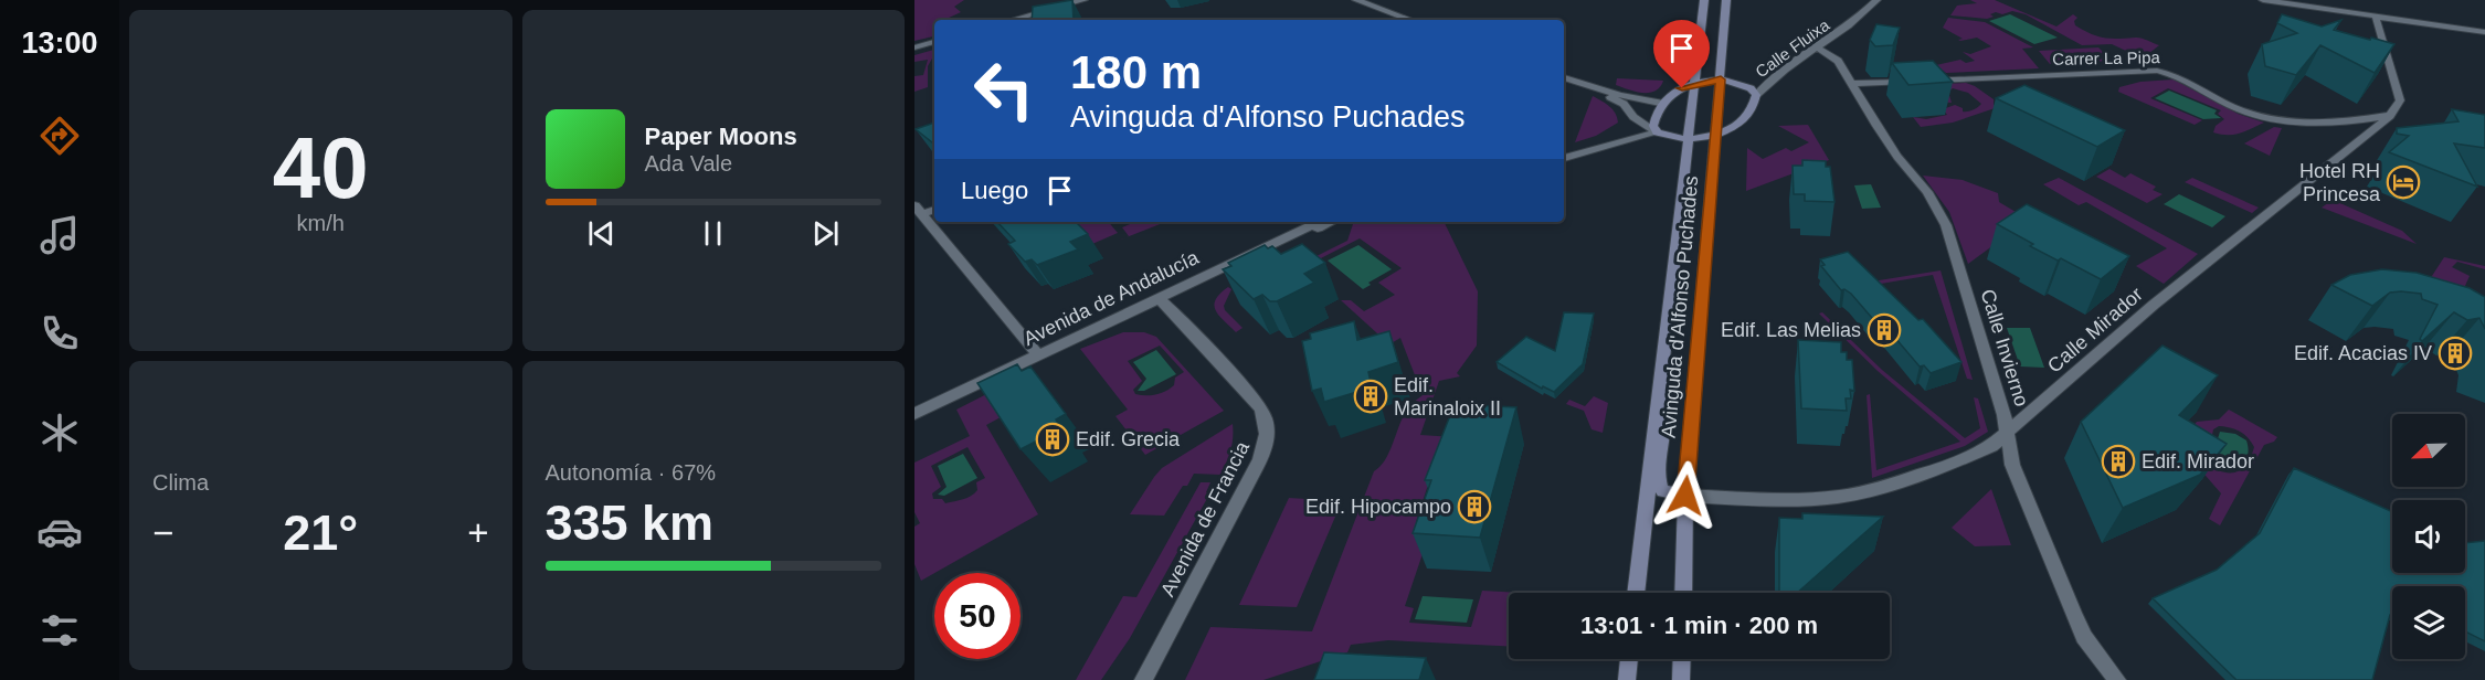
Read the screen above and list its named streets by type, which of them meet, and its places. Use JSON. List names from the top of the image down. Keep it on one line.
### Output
{"streets":{"main road":["Avinguda d'Alfonso Puchades"],"street":["Calle Fluixa","Carrer La Pipa","Avenida de Andalucía","Calle Mirador","Calle Invierno","Avenida de Francia"]},"crossings":[["Calle Fluixa","Calle Invierno"],["Carrer La Pipa","Calle Mirador"],["Carrer La Pipa","Calle Invierno"],["Avenida de Andalucía","Avenida de Francia"],["Avinguda d'Alfonso Puchades","Calle Mirador"],["Calle Mirador","Calle Invierno"]],"places":{"hotel":["Hotel RH Princesa"],"building":["Edif. Las Melias","Edif. Acacias IV","Edif. Marinaloix II","Edif. Grecia","Edif. Mirador","Edif. Hipocampo"]},"north":"bottom left","page":{"tabs":"13:00","tile":[["40","km/h"],"Clima",["Autonomía · 67%","335 km"]],"turn":["180 m","Avinguda d'Alfonso Puchades"],"song":["Paper Moons","Ada Vale"],"then":"Luego","heat":["−","21°","+"],"limit":"50","trip":"13:01 · 1 min · 200 m"}}
